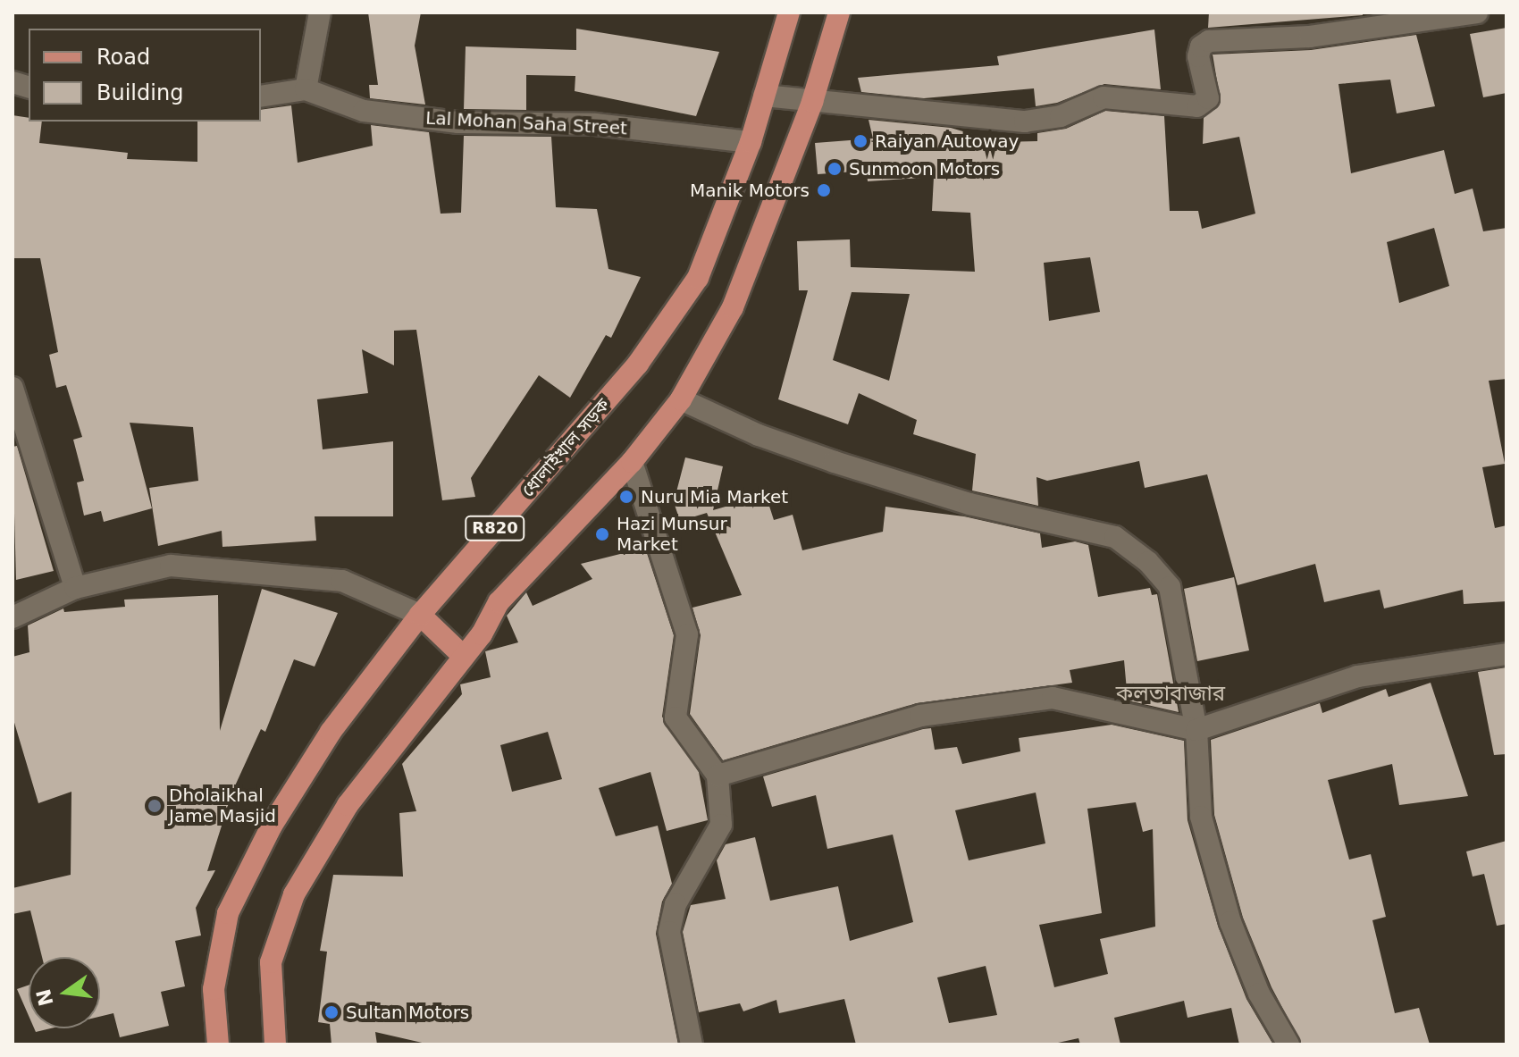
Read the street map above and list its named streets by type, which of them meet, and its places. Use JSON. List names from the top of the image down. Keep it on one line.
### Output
{"streets":{"main road":["ধোলাইখাল সড়ক","R820"],"street":["Lal Mohan Saha Street"]},"crossings":[["Lal Mohan Saha Street","ধোলাইখাল সড়ক"]],"districts":["কলতাবাজার"],"places":["Raiyan Autoway","Sunmoon Motors","Manik Motors","Nuru Mia Market","Hazi Munsur Market","Dholaikhal Jame Masjid","Sultan Motors"],"legend":["Road","Building"],"north":"left"}
